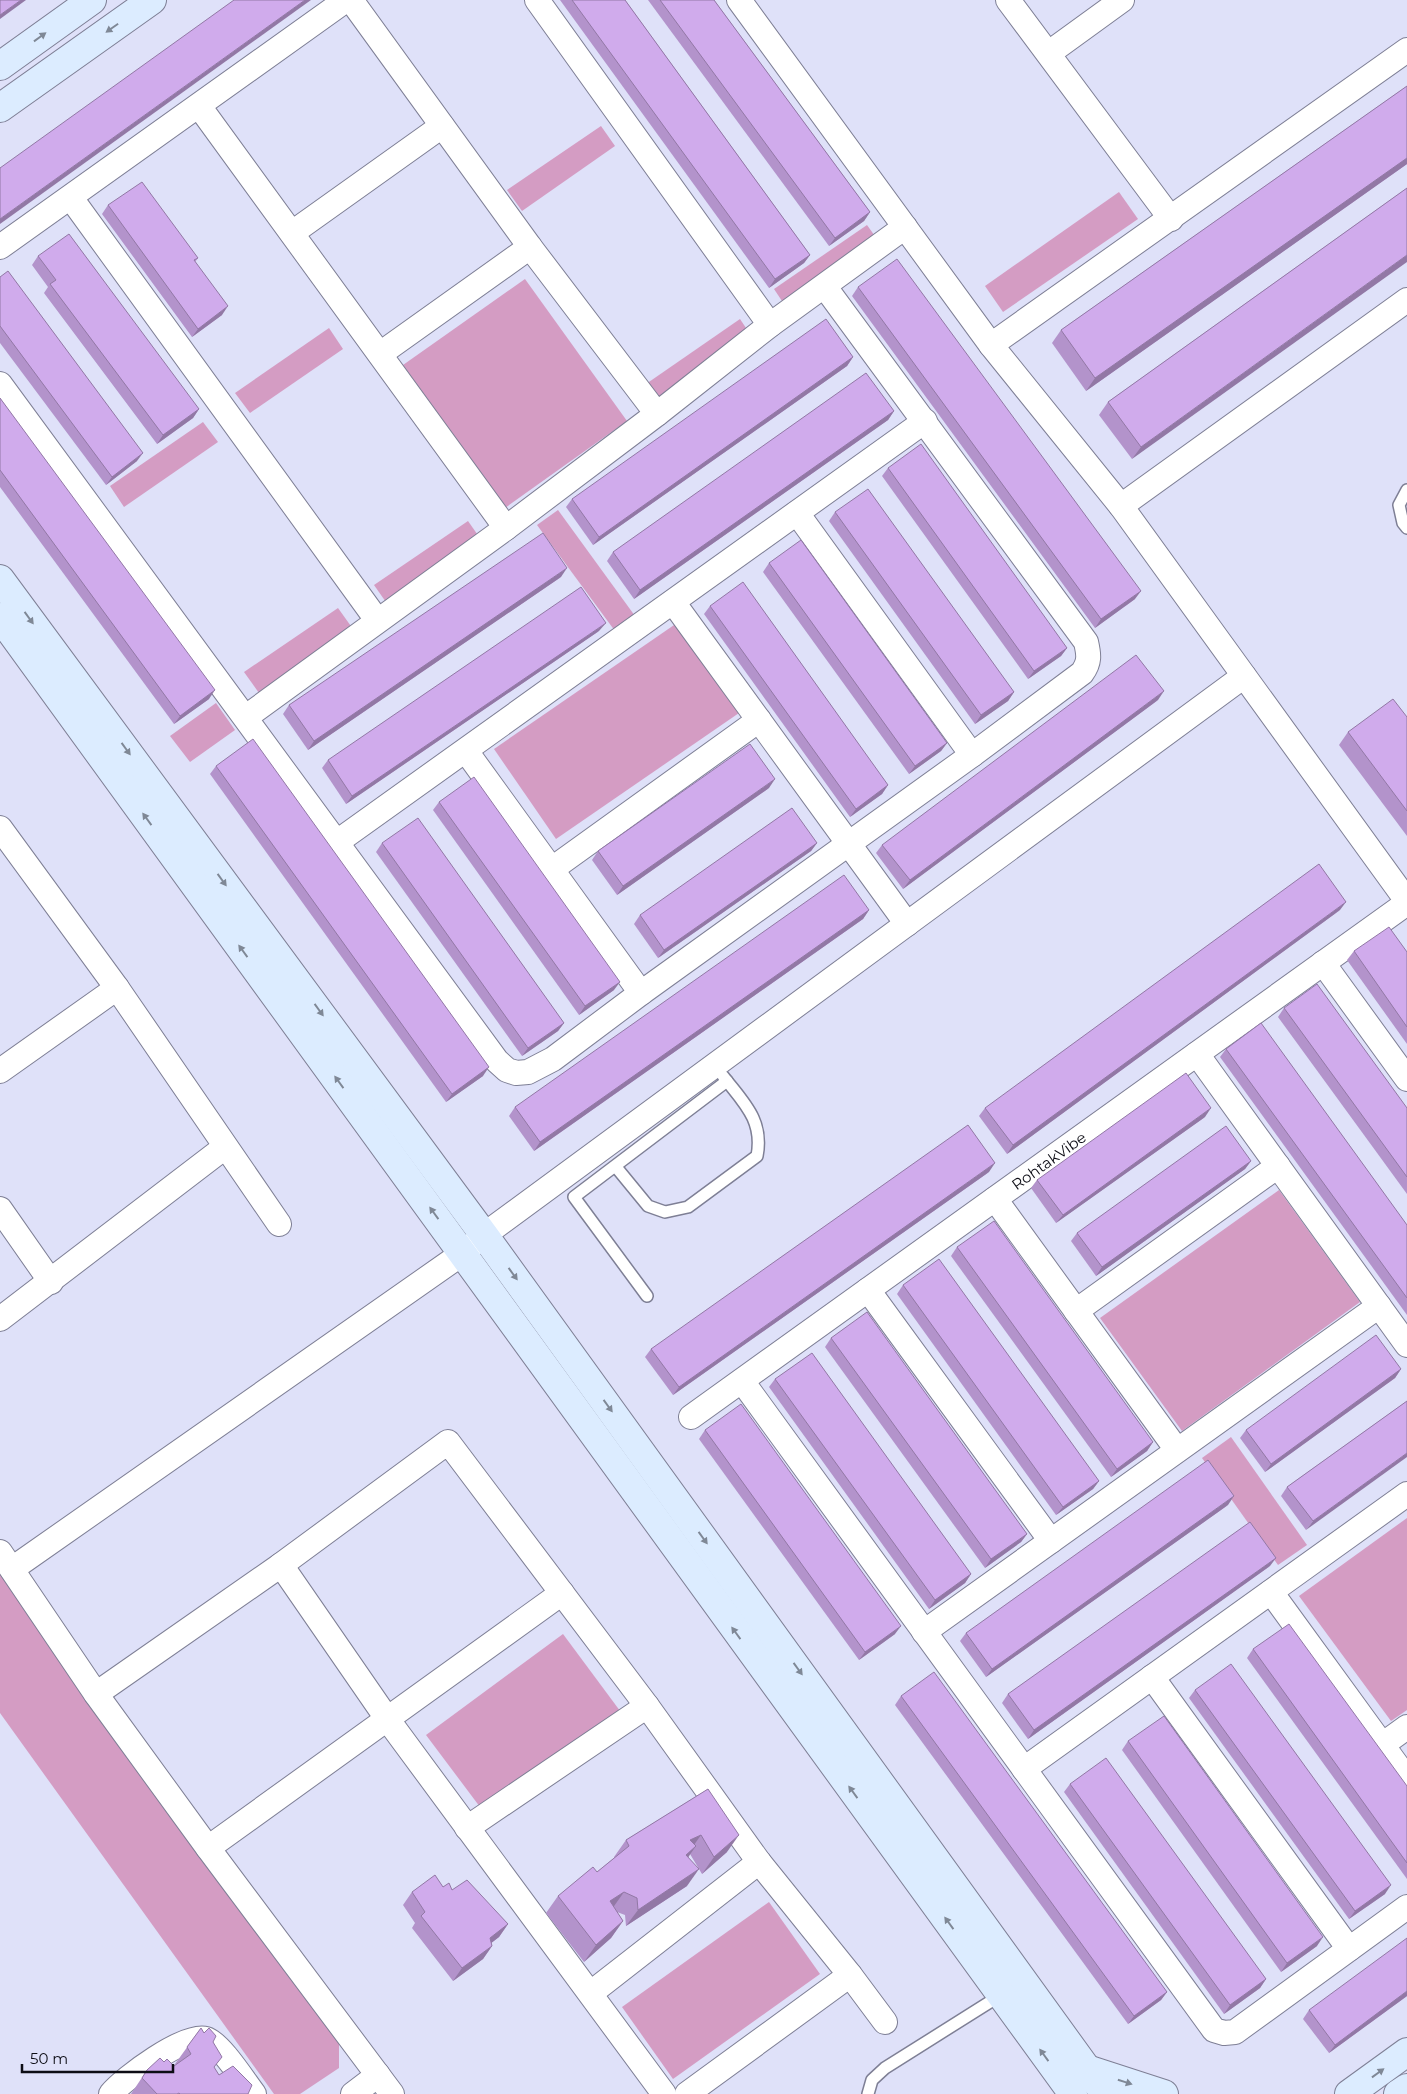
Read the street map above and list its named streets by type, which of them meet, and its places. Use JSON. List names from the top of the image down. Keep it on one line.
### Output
{"streets":{"street":["RohtakVibe"]},"scale_bar":"50 m"}
